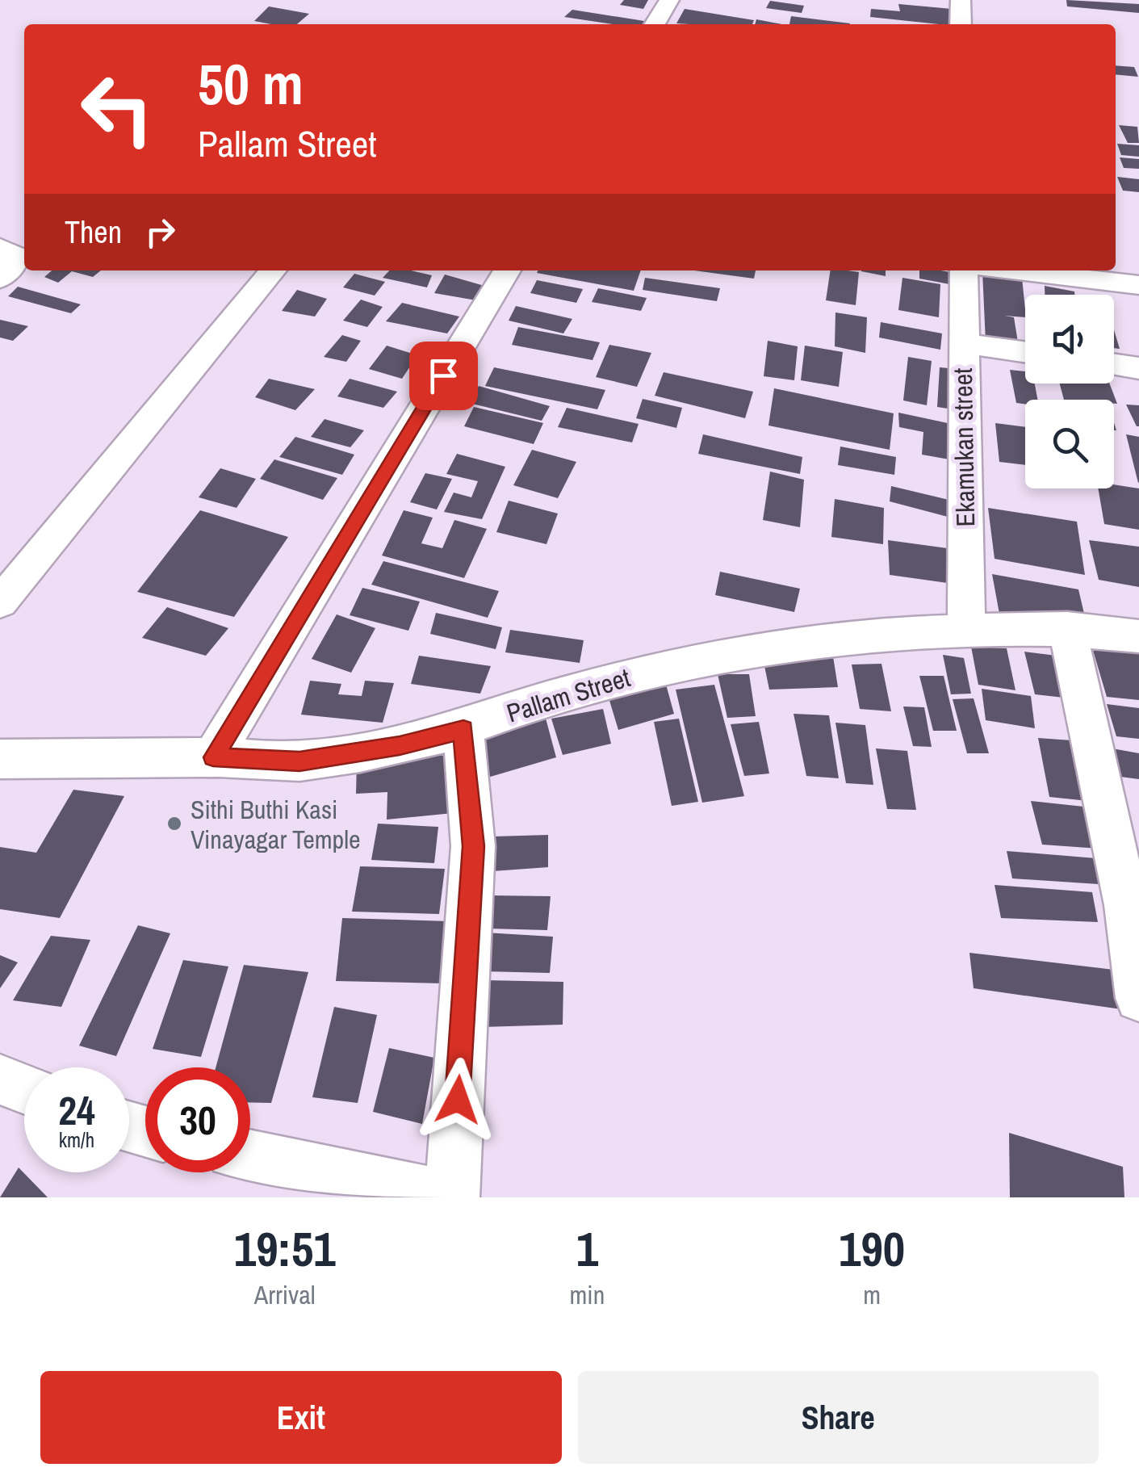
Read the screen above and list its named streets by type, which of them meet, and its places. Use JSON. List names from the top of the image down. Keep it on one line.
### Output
{"streets":{"street":["Ekamukan street","Pallam Street"]},"crossings":[["Ekamukan street","Pallam Street"]],"places":["Sithi Buthi Kasi Vinayagar Temple"],"page":{"turn":["50 m","Pallam Street"],"then":"Then","speed":"24 km/h","limit":"30","eta":["19:51","Arrival","1","min","190","m"],"buttons":["Exit","Share"]}}
